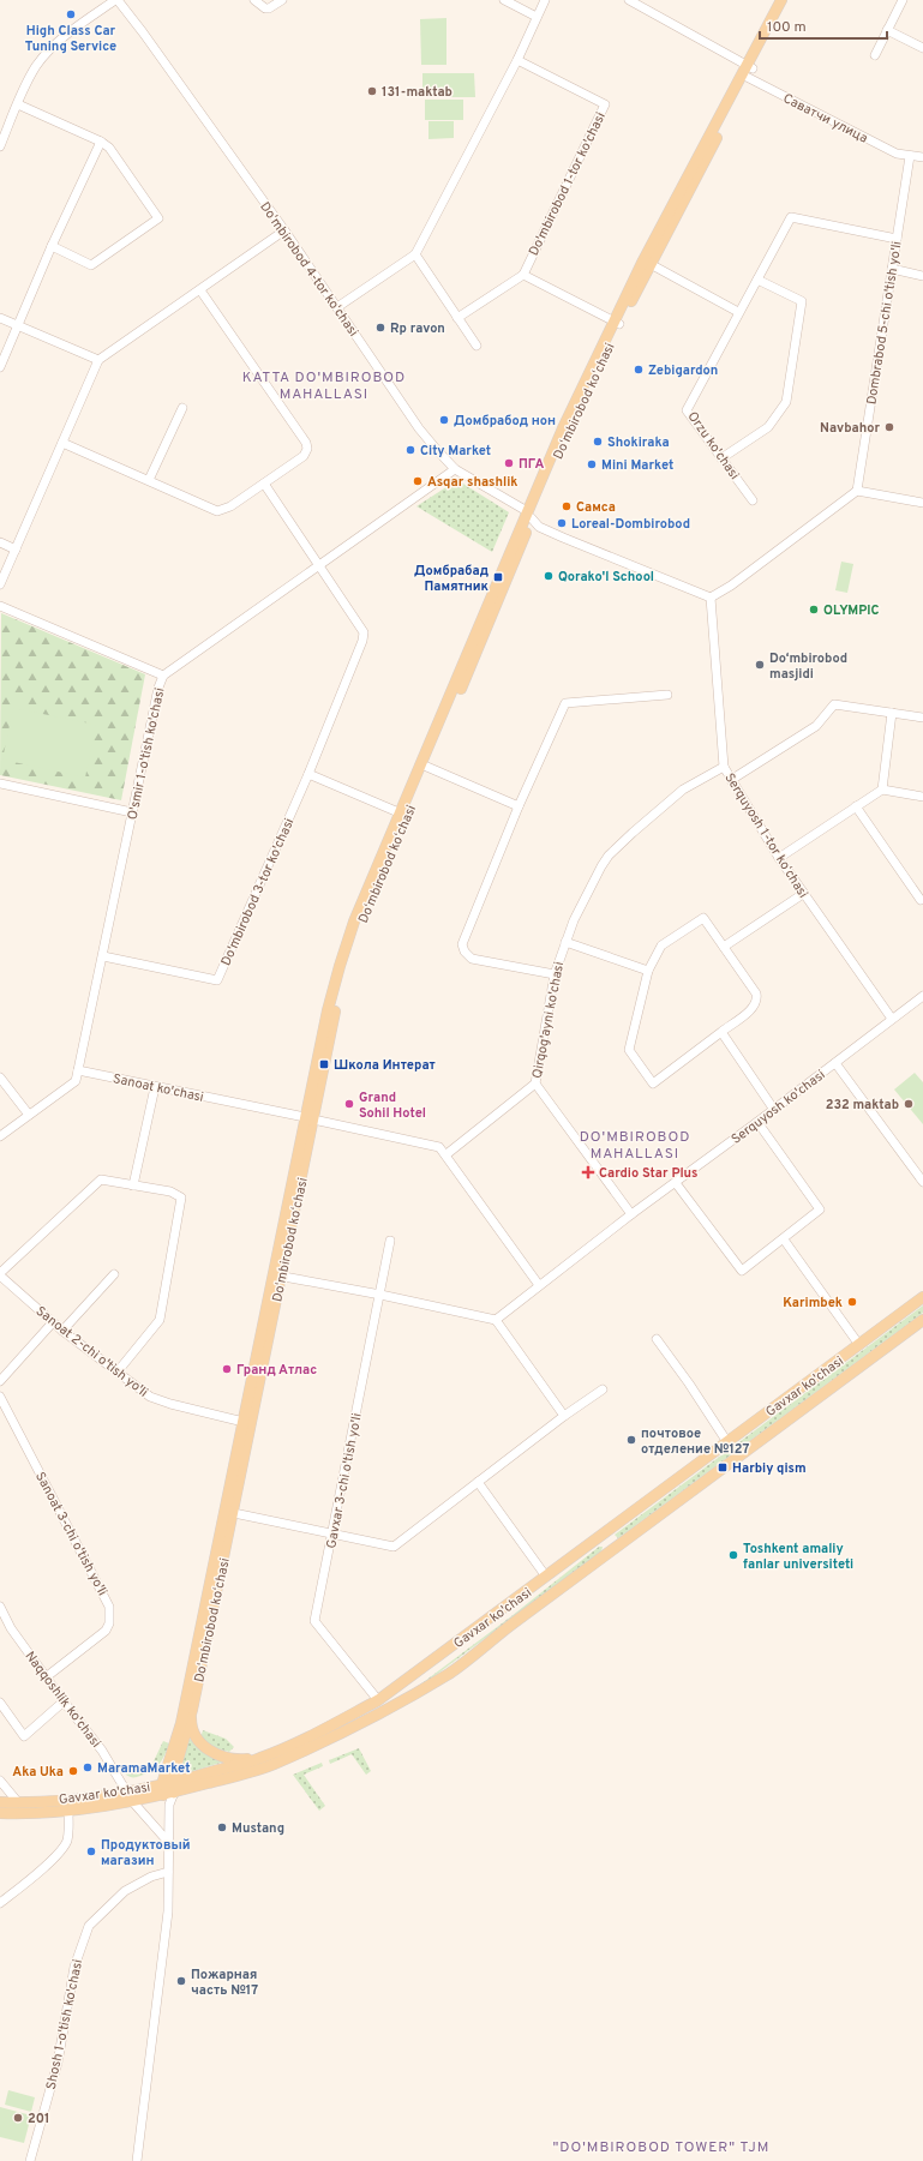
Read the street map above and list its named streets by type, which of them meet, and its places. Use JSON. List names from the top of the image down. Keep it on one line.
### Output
{"streets":{"main road":["Doʻmbirobod koʻchasi","Gavxar ko'chasi"],"street":["Саватчи улица","Do'mbirobod 1-tor ko'chasi","Doʻmbirobod 4-tor koʻchasi","Dombrabod 5-chi o'tish yo'li","Orzu ko'chasi","O'smir 1-o'tish ko'chasi","Serquyosh 1-tor koʻchasi","Do'mbirobod 3-tor ko'chasi","Qirqog'ayni ko'chasi","Sanoat ko'chasi","Serquyosh ko'chasi","Sanoat 2-chi o'tish yo'li","Gavxar 3-chi o'tish yo'li","Sanoat 3-chi o'tish yo'li","Naqqoshlik ko'chasi","Shosh 1-o'tish ko'chasi"]},"crossings":[["Саватчи улица","Dombrabod 5-chi o'tish yo'li"],["Саватчи улица","Doʻmbirobod koʻchasi"],["Doʻmbirobod 4-tor koʻchasi","Doʻmbirobod koʻchasi"],["Doʻmbirobod 4-tor koʻchasi","O'smir 1-o'tish ko'chasi"],["Doʻmbirobod 4-tor koʻchasi","Serquyosh 1-tor koʻchasi"],["Dombrabod 5-chi o'tish yo'li","Orzu ko'chasi"],["Doʻmbirobod koʻchasi","Sanoat ko'chasi"],["Doʻmbirobod koʻchasi","Sanoat 2-chi o'tish yo'li"],["Doʻmbirobod koʻchasi","Gavxar ko'chasi"],["O'smir 1-o'tish ko'chasi","Do'mbirobod 3-tor ko'chasi"],["O'smir 1-o'tish ko'chasi","Sanoat ko'chasi"],["Serquyosh 1-tor koʻchasi","Qirqog'ayni ko'chasi"],["Serquyosh 1-tor koʻchasi","Serquyosh ko'chasi"],["Qirqog'ayni ko'chasi","Sanoat ko'chasi"],["Gavxar ko'chasi","Gavxar 3-chi o'tish yo'li"],["Gavxar ko'chasi","Naqqoshlik ko'chasi"],["Sanoat 3-chi o'tish yo'li","Naqqoshlik ko'chasi"]],"districts":["KATTA DO'MBIROBOD MAHALLASI","DO'MBIROBOD MAHALLASI","\"DO'MBIROBOD TOWER\" TJM"],"places":{"other":["High Class Car Tuning Service","131-maktab","Rp ravon","Zebigardon","Домбрабод нон","Navbahor","Shokiraka","City Market","ПГА","Mini Market","Asqar shashlik","Самса","Loreal-Dombirobod","Qorako'l School","OLYMPIC","Do‘mbirobod masjidi","Grand Sohil Hotel","232 maktab","Karimbek","Гранд Атлас","почтовое отделение №127","Toshkent amaliy fanlar universiteti","MaramaMarket","Aka Uka","Mustang","Продуктовый магазин","Пожарная часть №17","201"],"transit":["Домбрабад Памятник","Школа Интерат","Harbiy qism"],"health":["Cardio Star Plus"]},"scale_bar":"100 m"}
